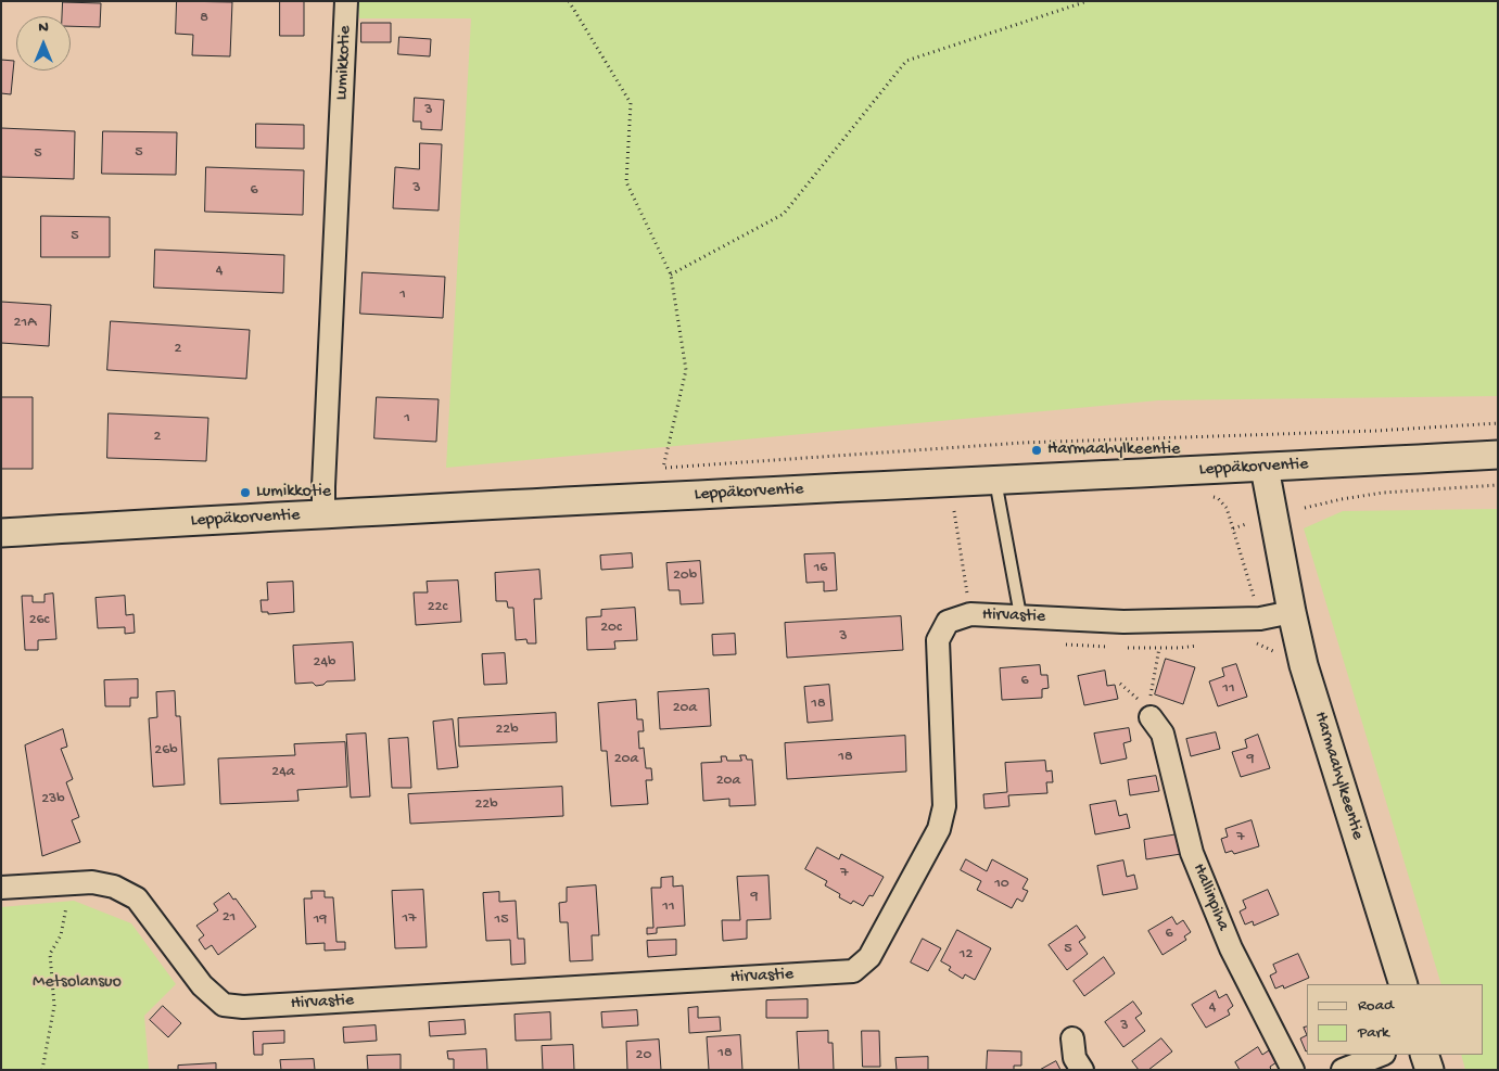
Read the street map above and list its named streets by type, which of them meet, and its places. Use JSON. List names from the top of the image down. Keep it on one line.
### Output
{"streets":{"street":["Lumikkotie","Leppäkorventie","Hirvastie","Harmaahylkeentie","Hallinpiha"]},"crossings":[["Lumikkotie","Leppäkorventie"],["Leppäkorventie","Harmaahylkeentie"],["Hirvastie","Harmaahylkeentie"]],"parks":["Metsolansuo"],"places":["Harmaahylkeentie","Lumikkotie"],"house_numbers":["8","3","5","5","3","6","5","4","1","21A","2","1","2","16","20b","22c","26c","20c","3","24b","6","11","18","20a","22b","26b","18","20a","9","24a","20a","23b","22b","7","7","10","9","11","21","17","19","15","6","5","12","4","3","18","20"],"legend":["Road","Park"],"north":"top"}
